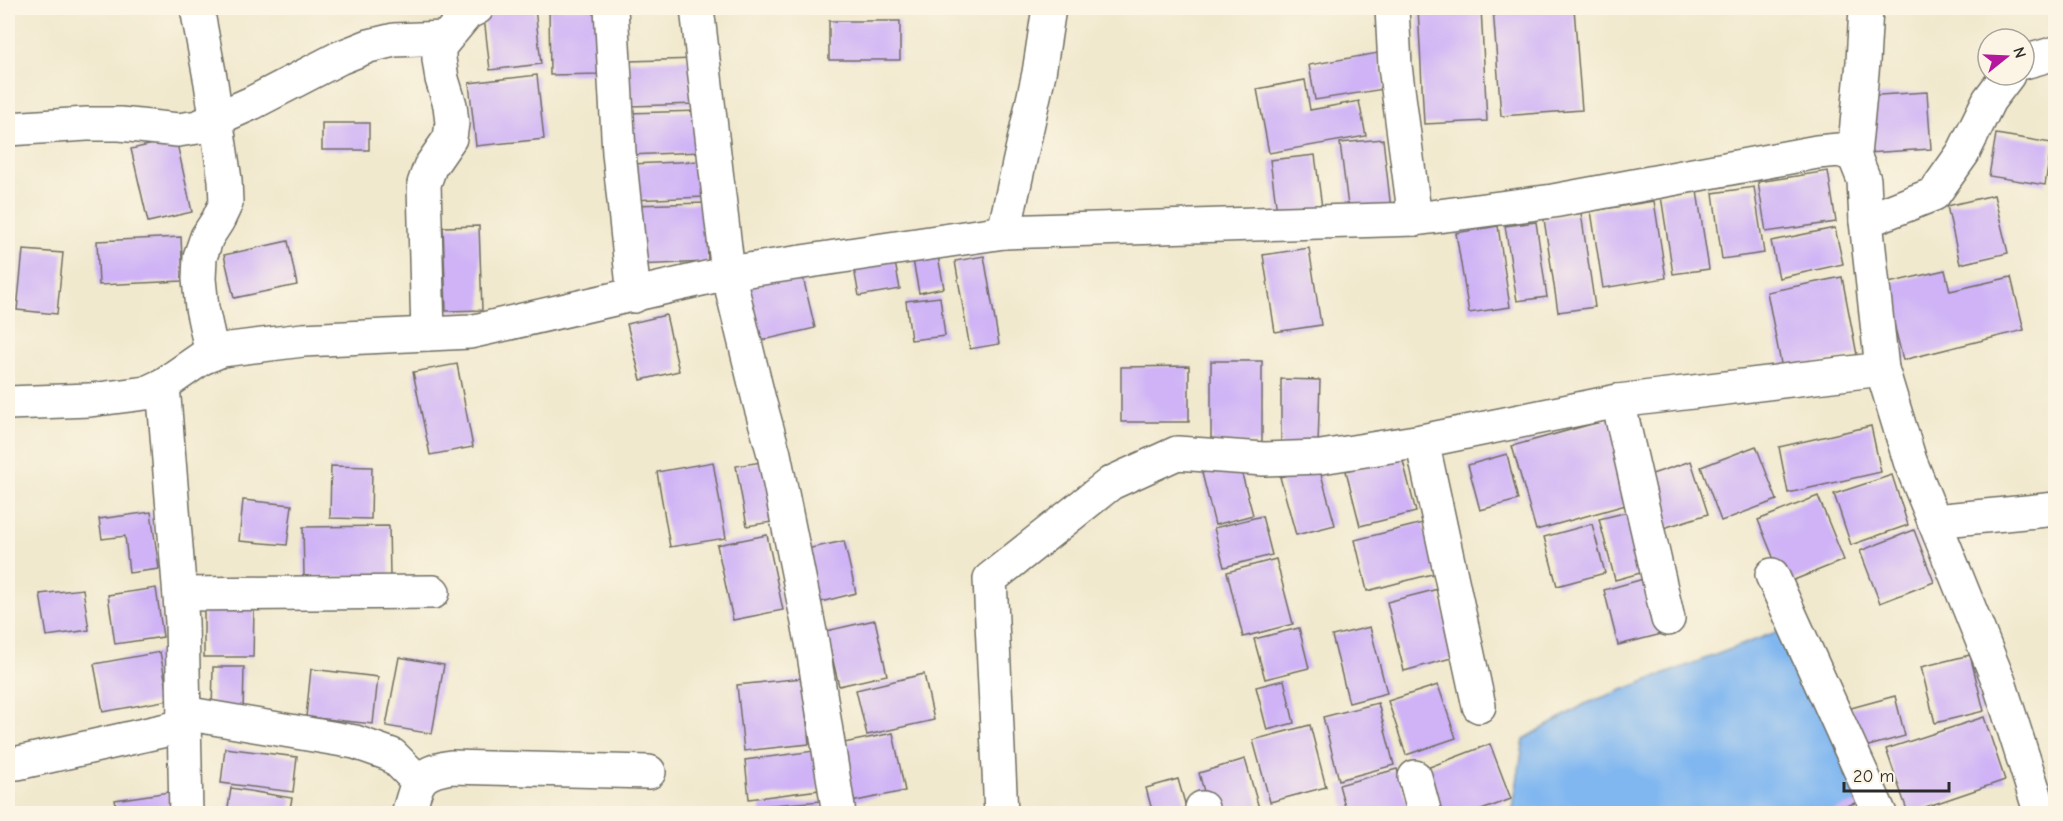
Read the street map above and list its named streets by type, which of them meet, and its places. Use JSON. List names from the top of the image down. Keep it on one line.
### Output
{"scale_bar":"20 m","north":"right"}
